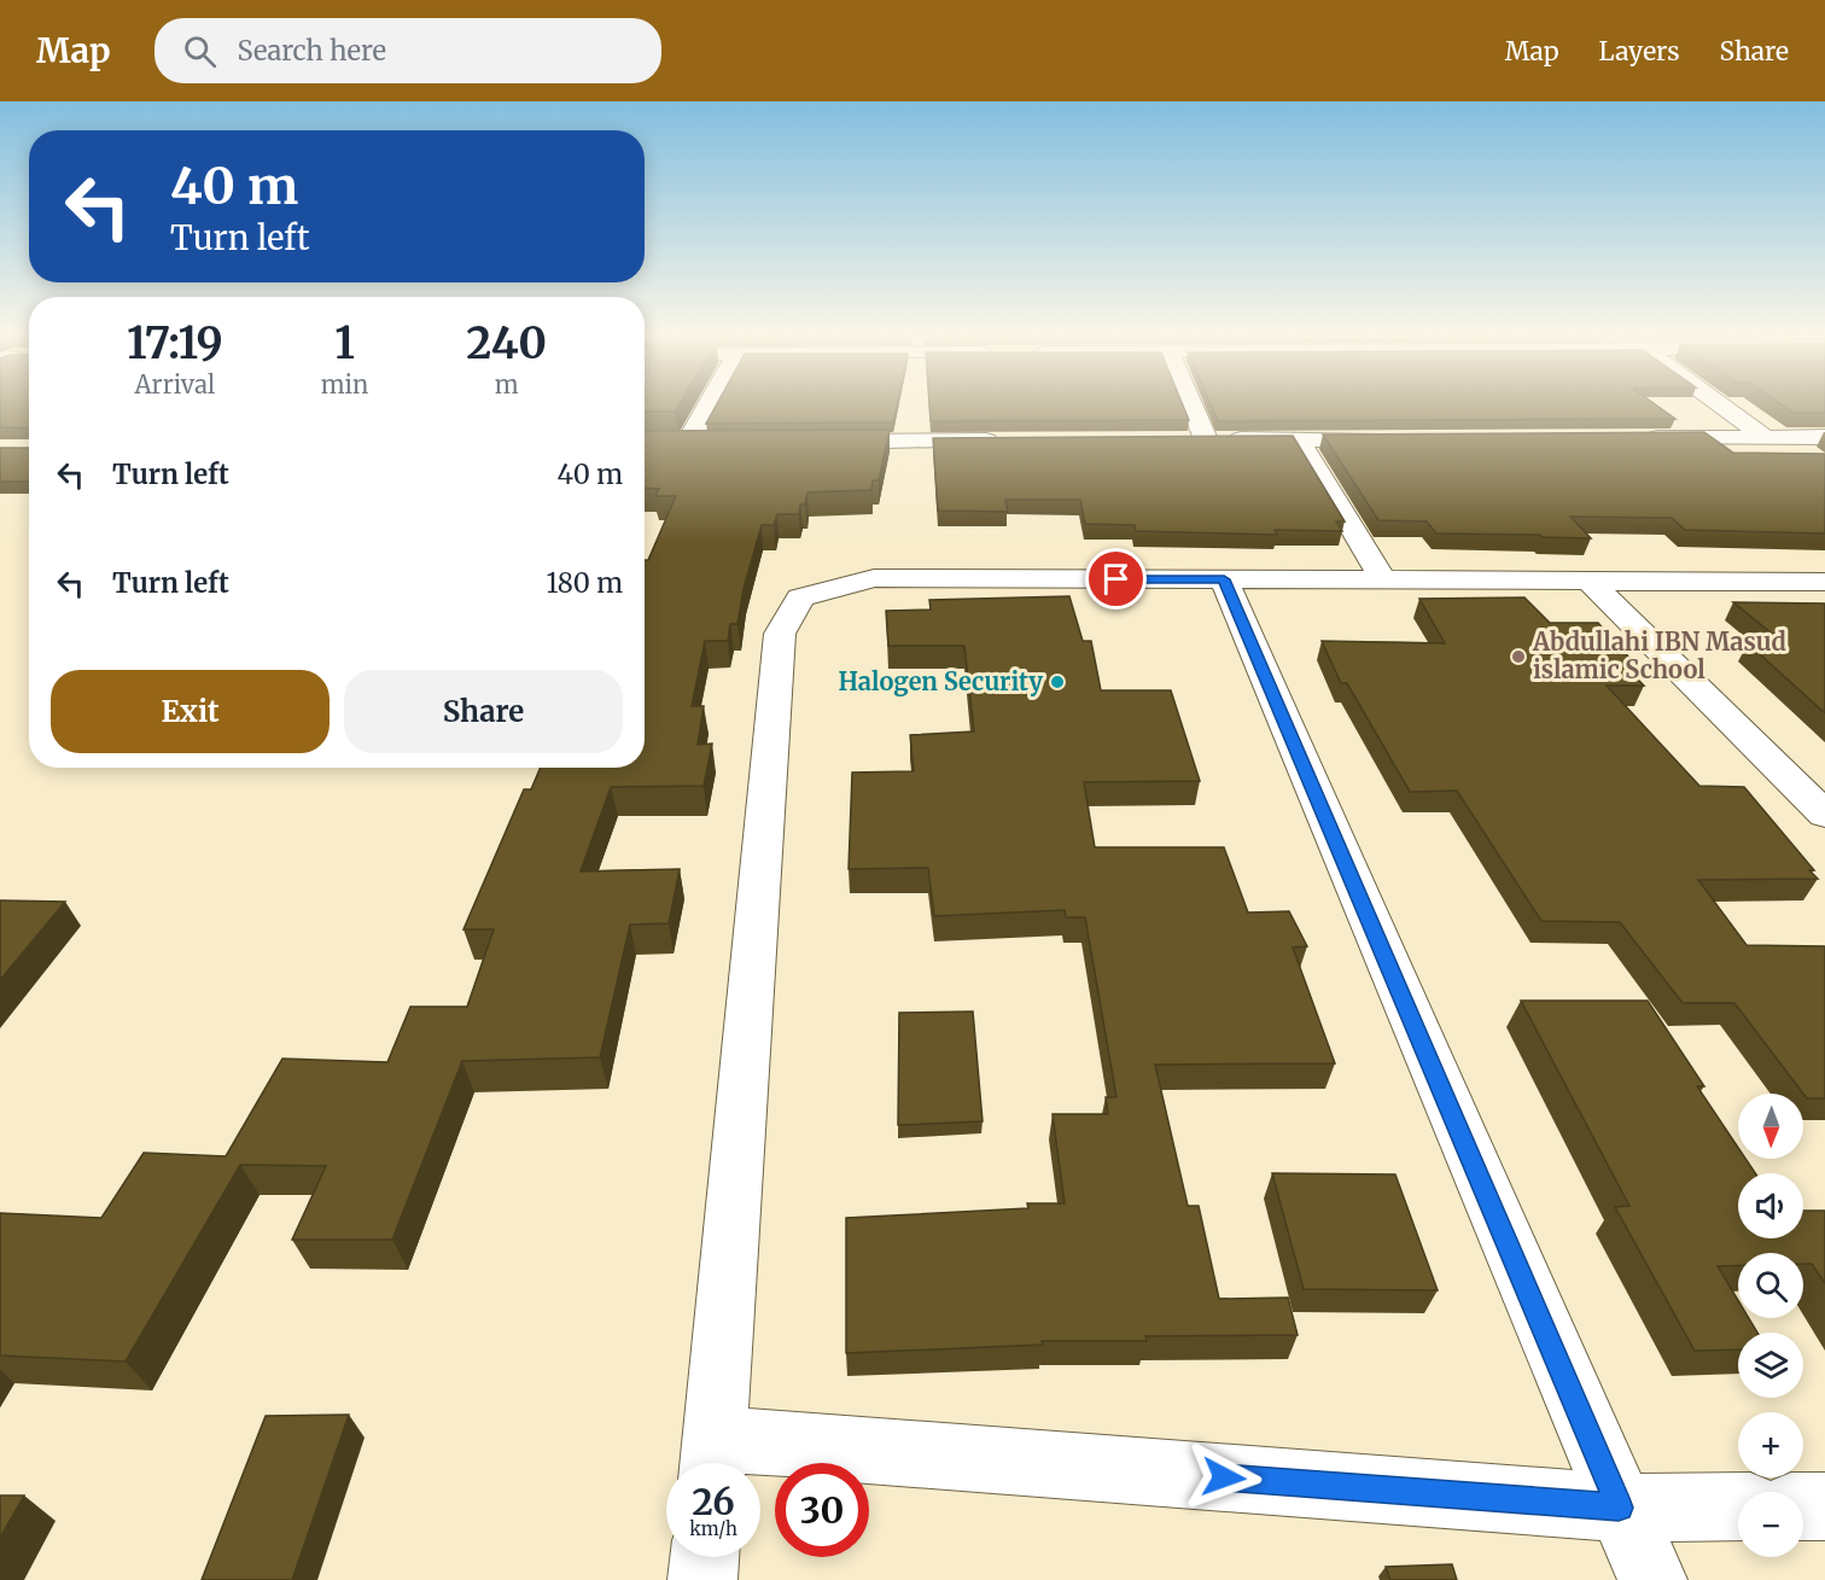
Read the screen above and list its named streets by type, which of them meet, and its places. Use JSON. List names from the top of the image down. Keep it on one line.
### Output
{"places":["Abdullahi IBN Masud islamic School","Halogen Security"],"north":"bottom","page":{"header":"Map","search":"Search here","nav":["Map","Layers","Share"],"turn":["40 m","Turn left"],"eta":["17:19","Arrival","1","min","240","m"],"list":[{"name":"Turn left","value":"40 m"},{"name":"Turn left","value":"180 m"}],"buttons":["Exit","Share"],"map_buttons":["+","−"],"speed":"26 km/h","limit":"30"}}
